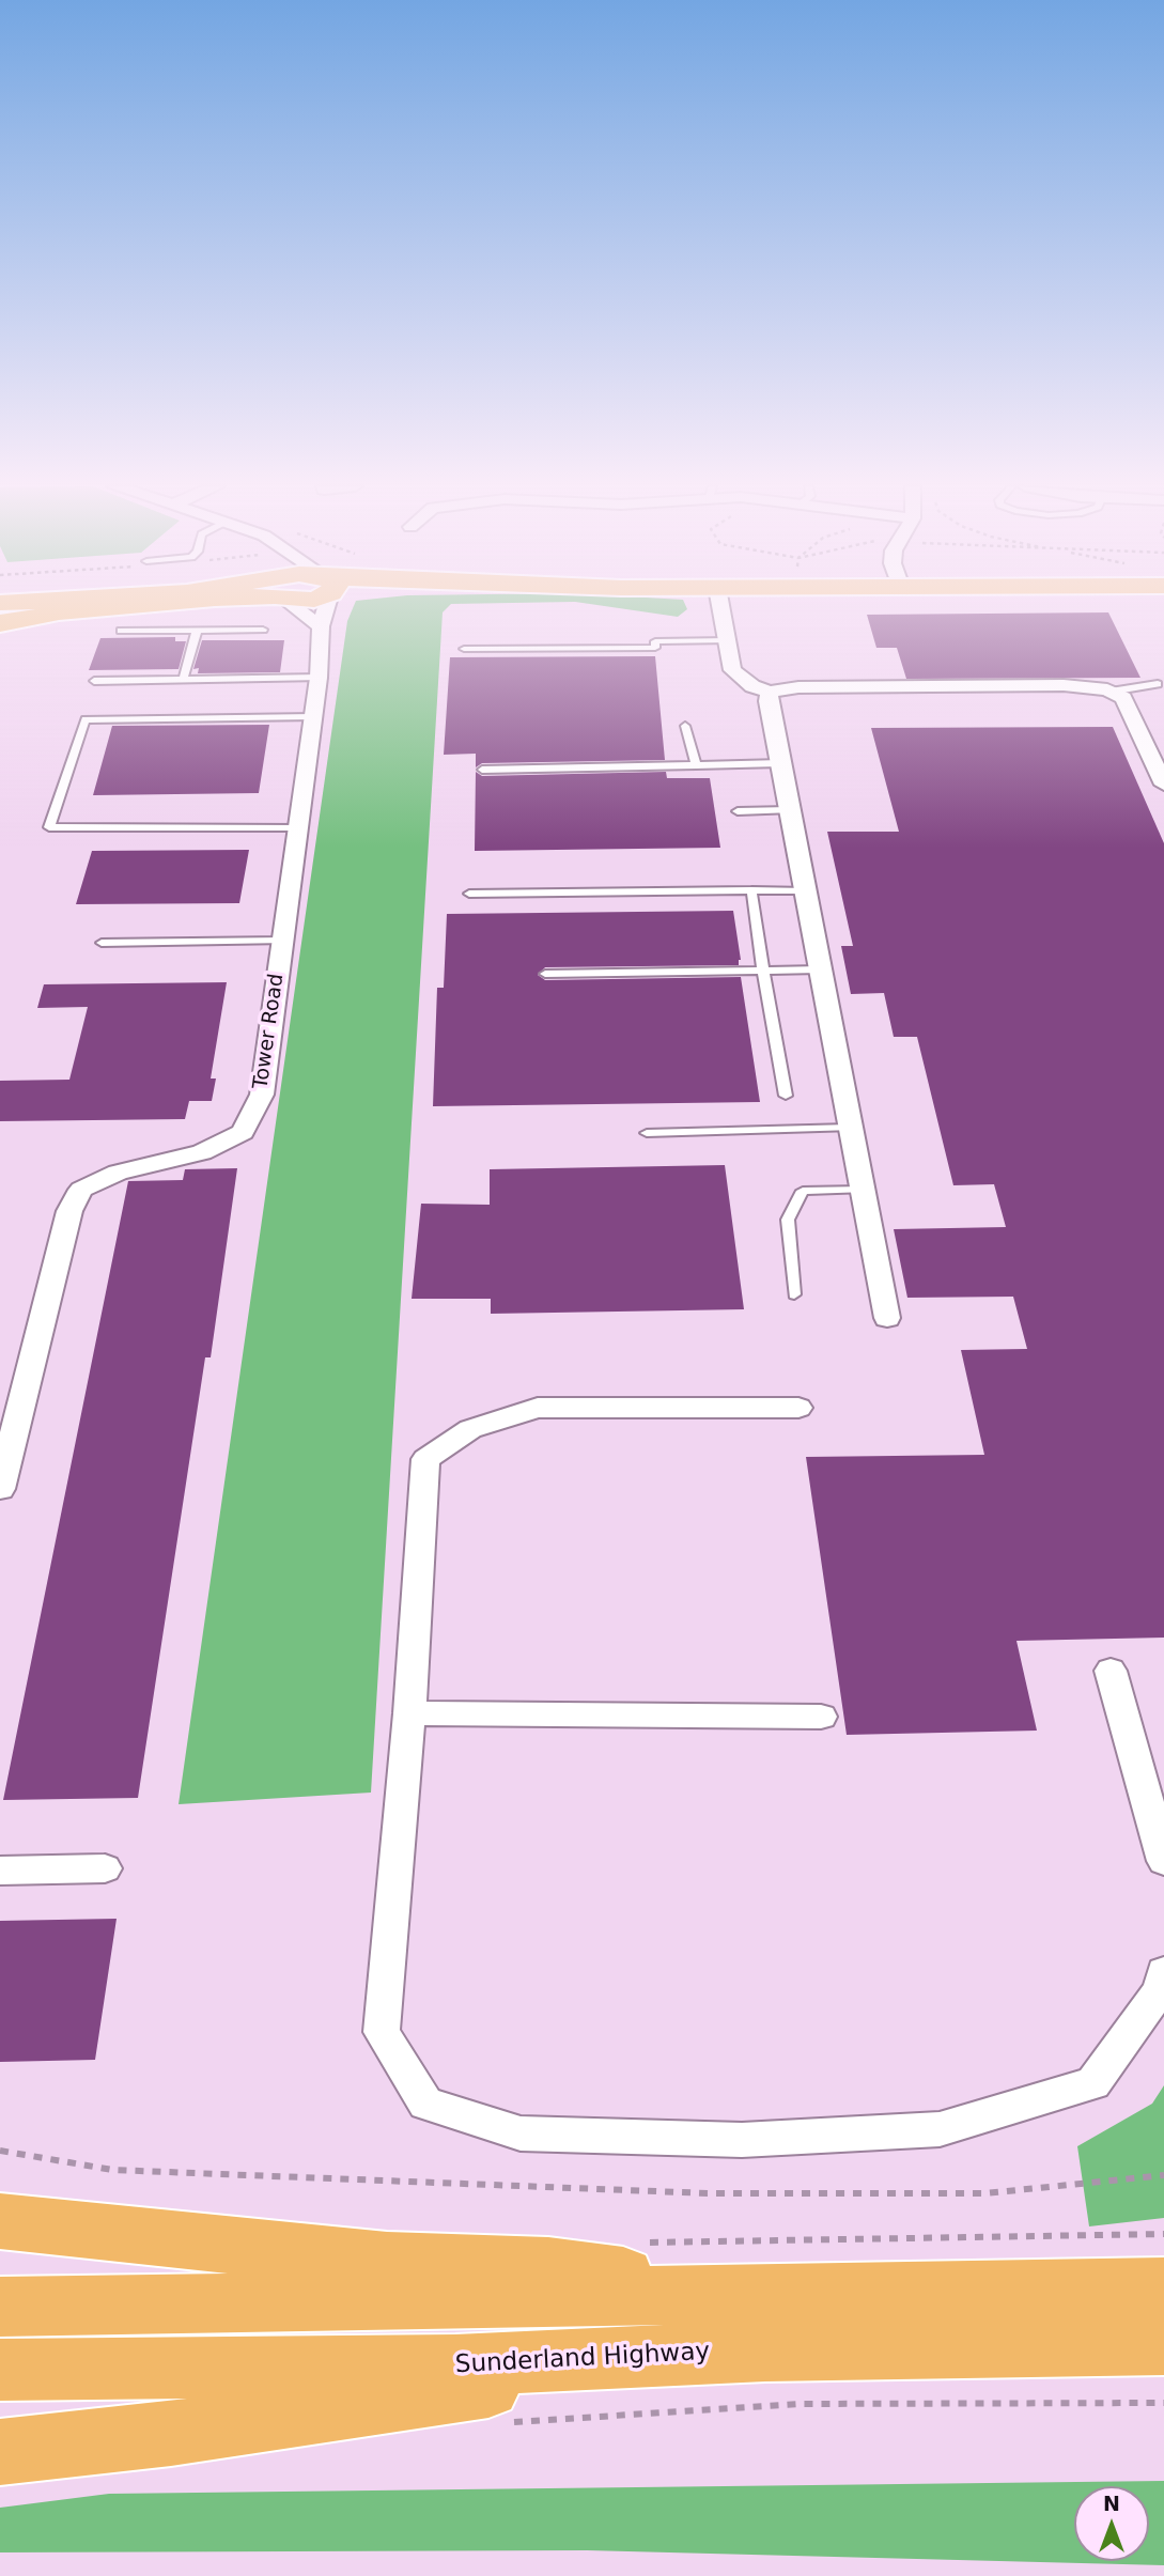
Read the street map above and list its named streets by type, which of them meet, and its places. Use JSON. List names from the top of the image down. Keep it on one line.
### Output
{"streets":{"highway":["Sunderland Highway"],"street":["Tower Road"]},"north":"top"}
